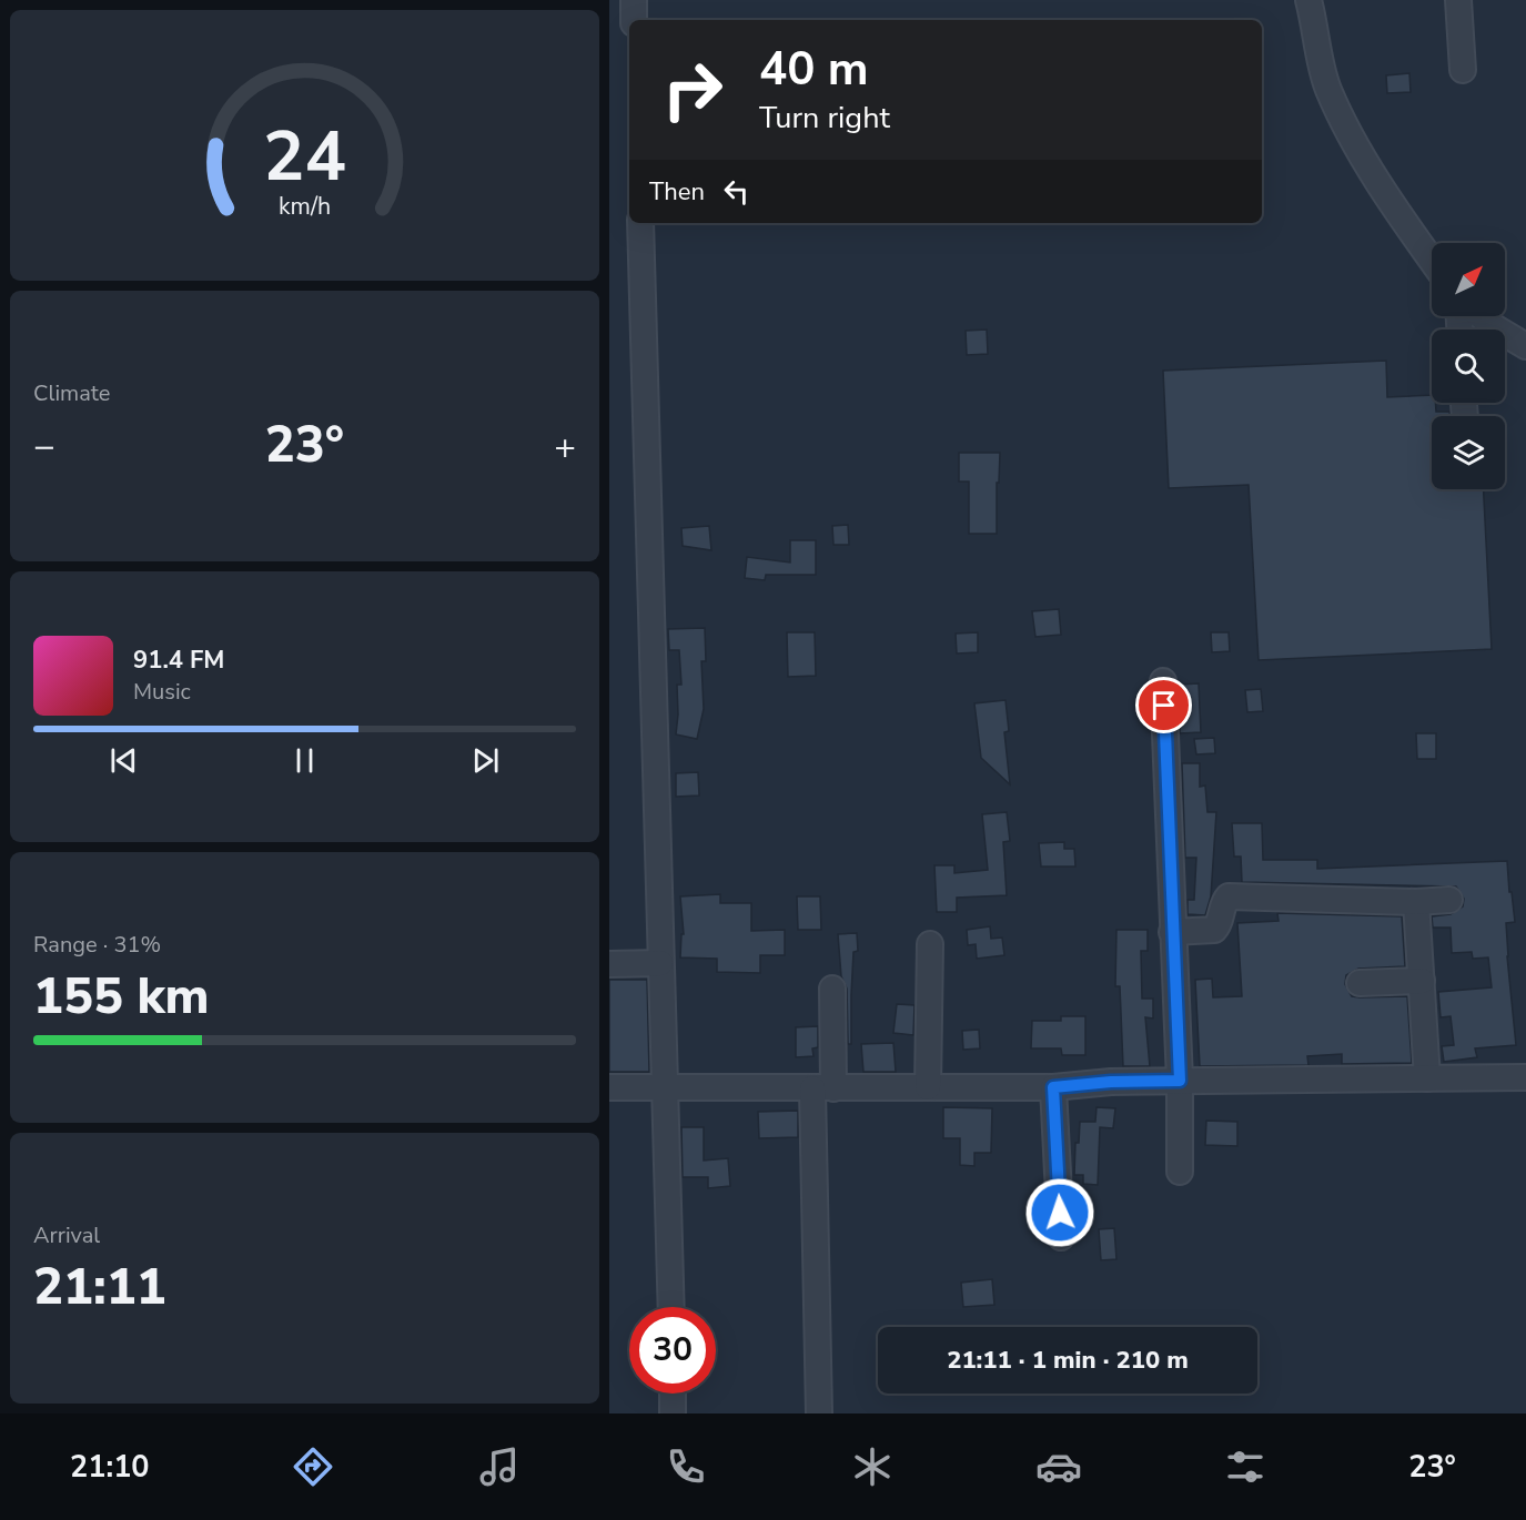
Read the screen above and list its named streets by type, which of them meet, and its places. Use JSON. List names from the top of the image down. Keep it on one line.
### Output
{"north":"top right","page":{"turn":["40 m","Turn right"],"then":"Then","tile":["Climate",["Range · 31%","155 km"],["Arrival","21:11"]],"heat":["−","23°","+"],"song":["91.4 FM","Music"],"limit":"30","trip":"21:11 · 1 min · 210 m","tabs":["21:10","23°"],"gauge":["24","km/h"]}}
